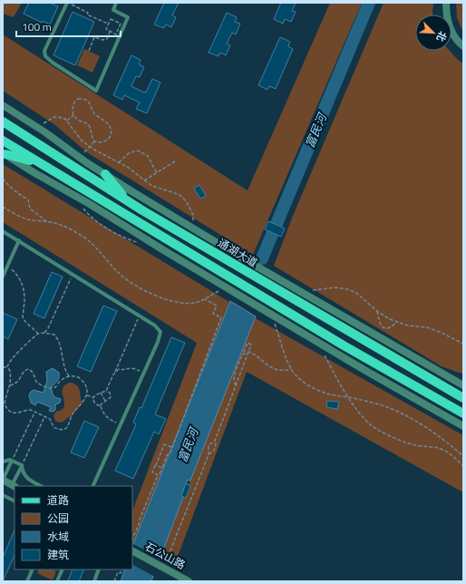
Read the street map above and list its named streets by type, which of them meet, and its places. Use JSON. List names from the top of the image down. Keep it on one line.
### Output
{"streets":{"main road":["通湖大道"],"street":["石公山路"]},"water":["富民河"],"legend":["道路","公园","水域","建筑"],"scale_bar":"100 m","north":"bottom right"}
